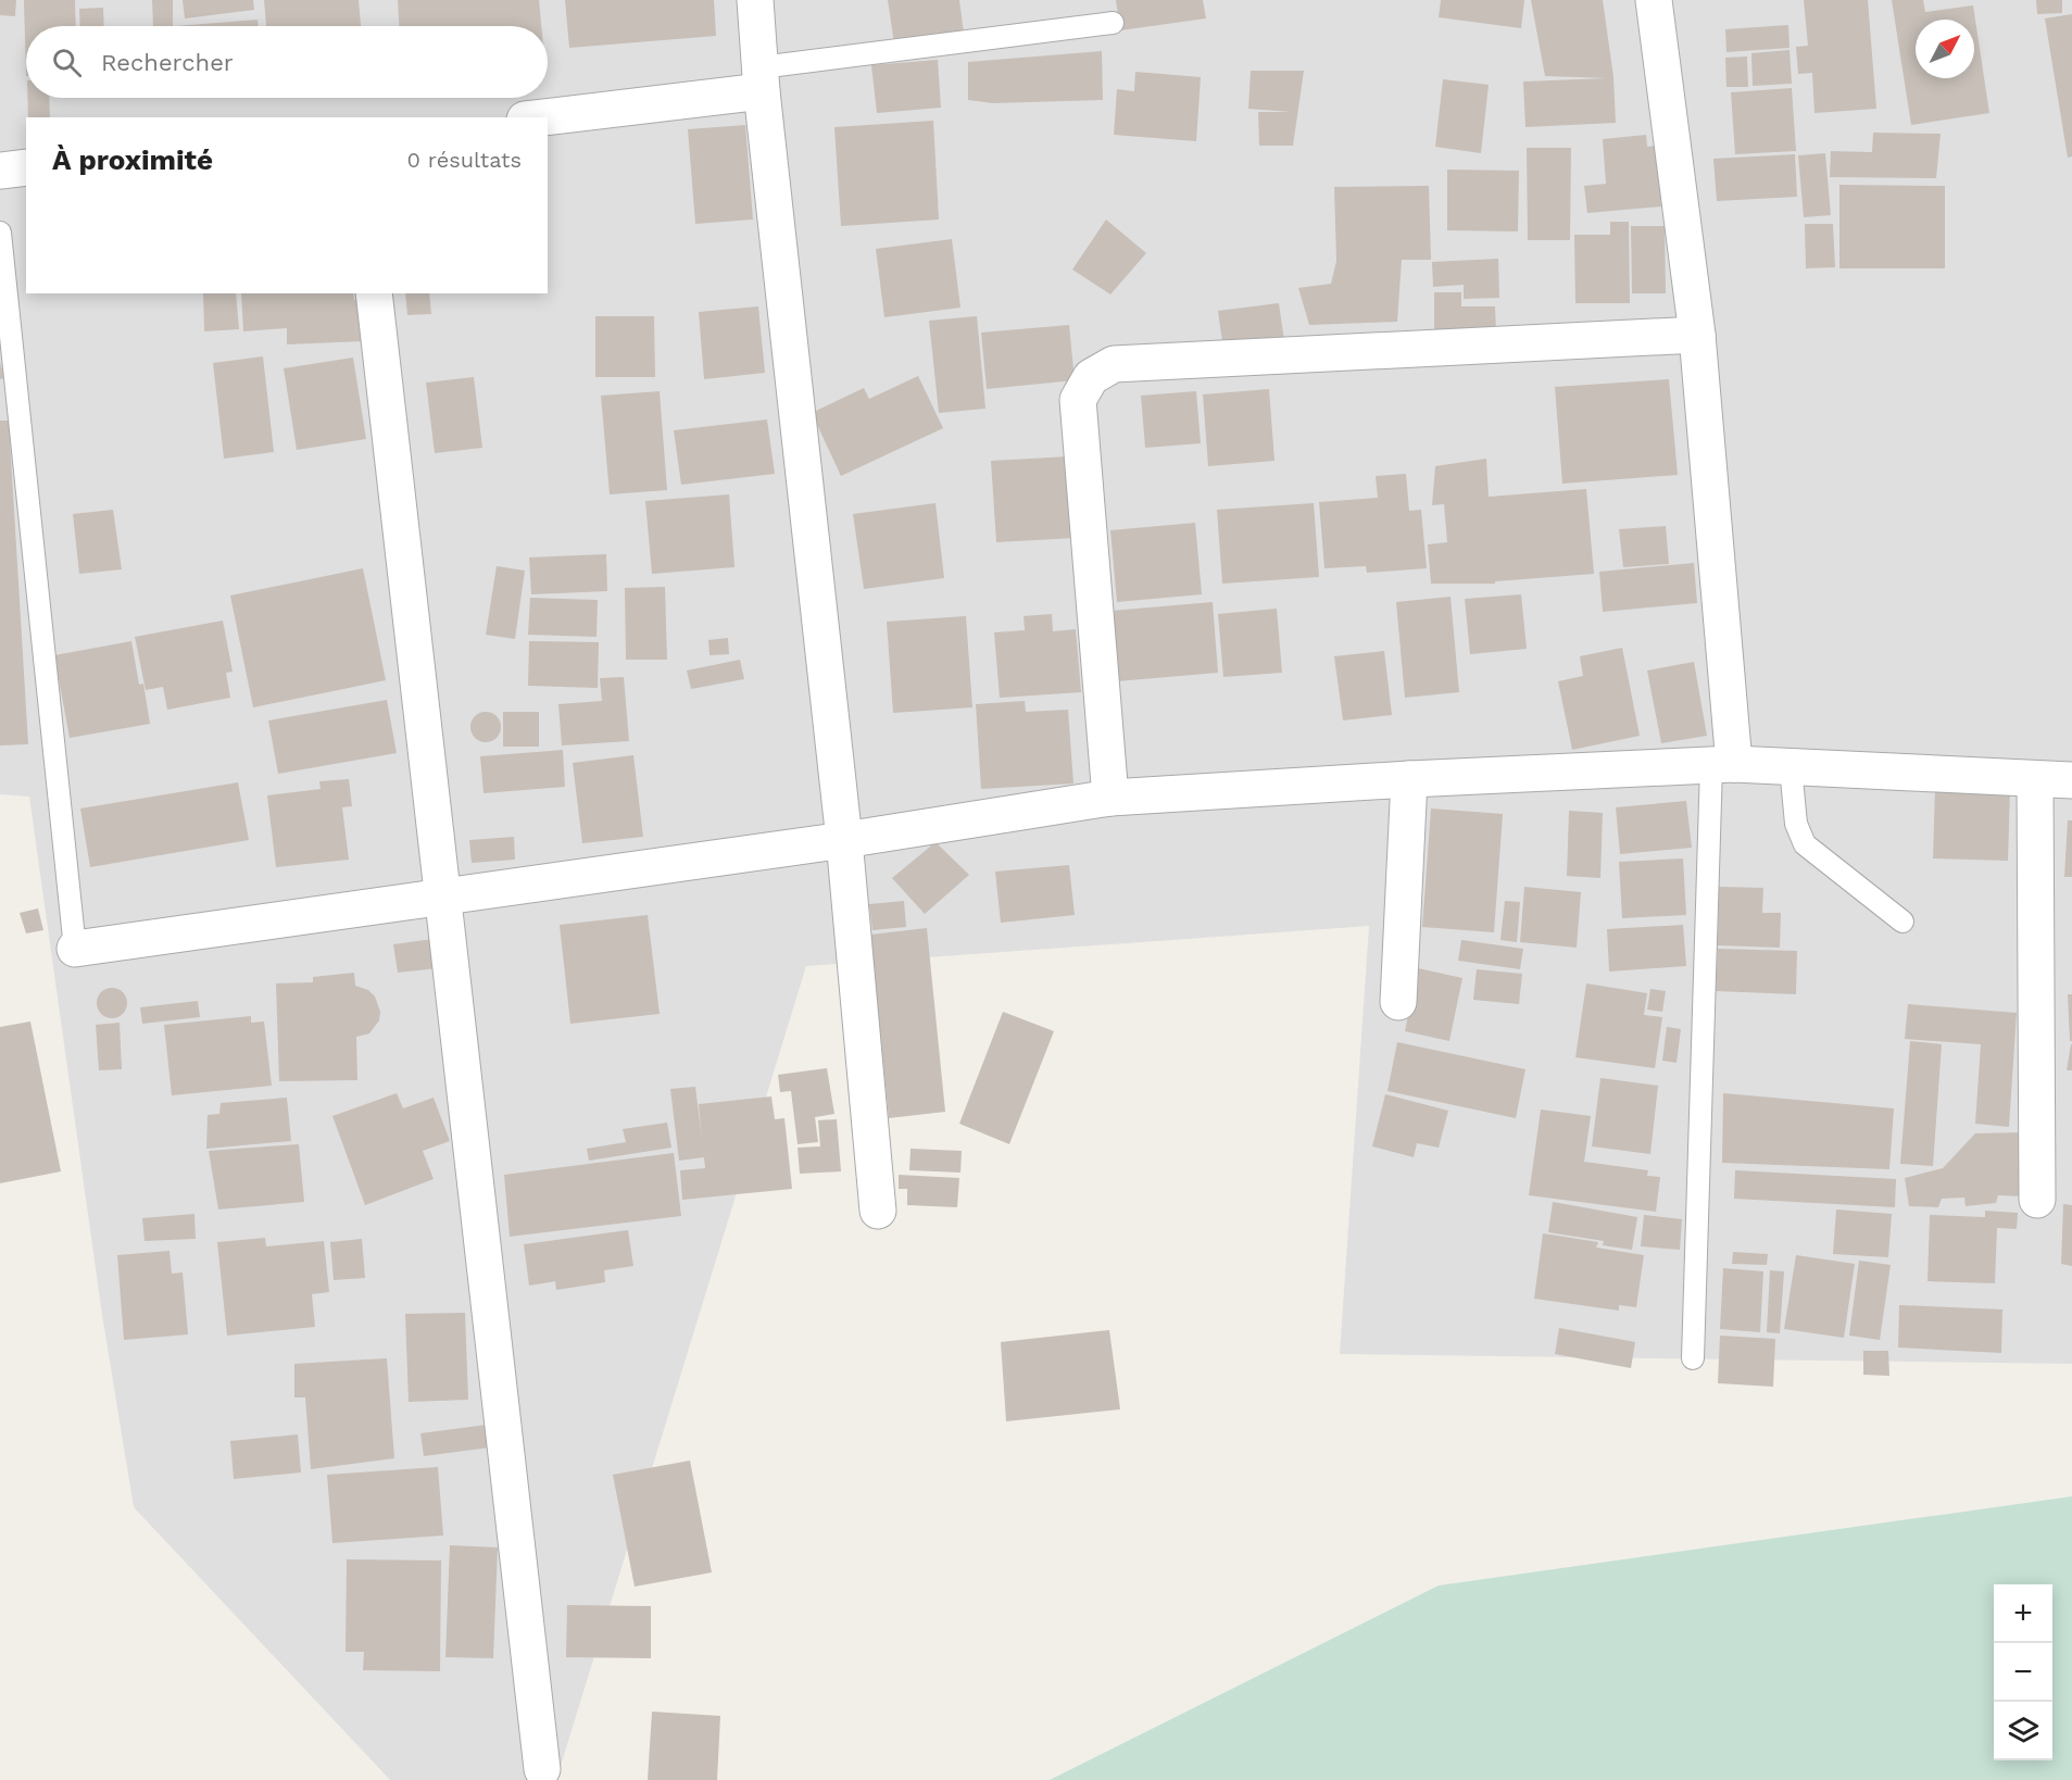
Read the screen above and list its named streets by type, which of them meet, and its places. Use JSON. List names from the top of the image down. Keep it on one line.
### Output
{"north":"top right","page":{"search":"Rechercher","heading":["À proximité","0 résultats"],"map_buttons":["+","−"]}}
